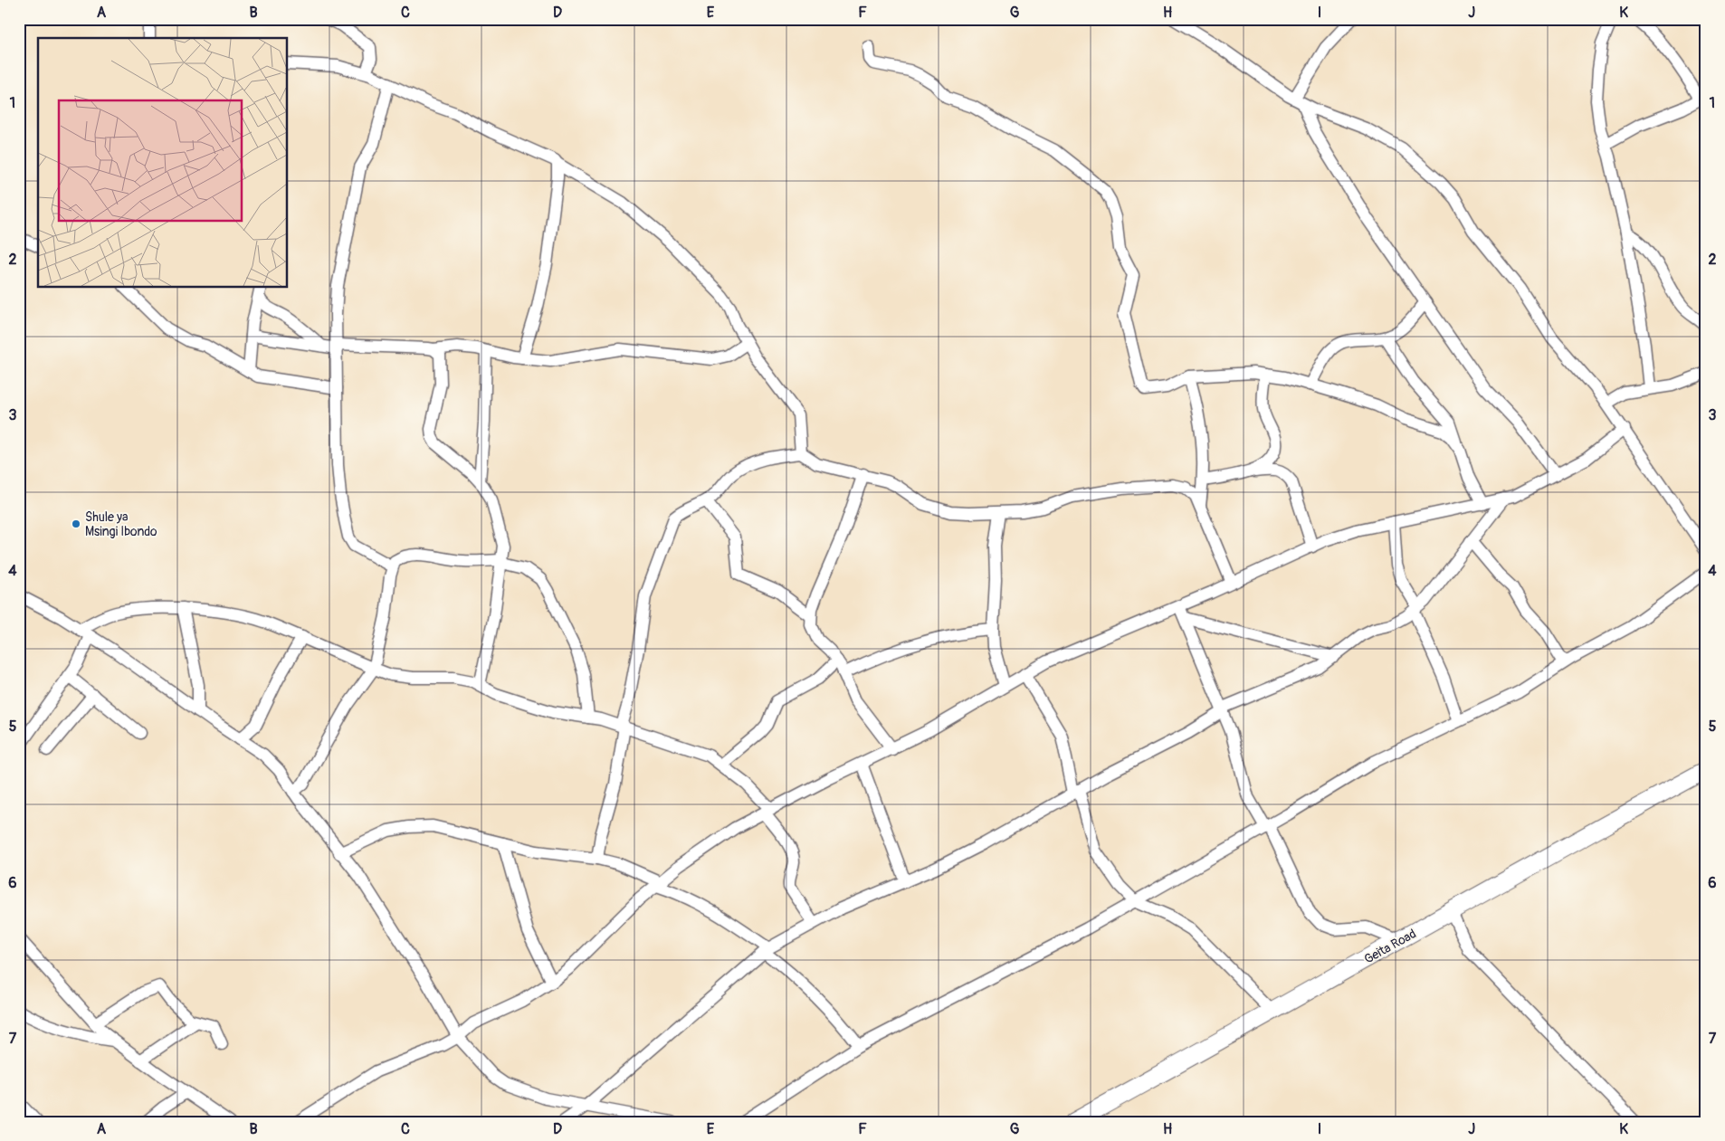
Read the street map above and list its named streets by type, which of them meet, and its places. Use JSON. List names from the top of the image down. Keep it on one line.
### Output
{"streets":{"highway":["Geita Road"]},"places":["Shule ya Msingi Ibondo"],"grid":{"columns":["A","B","C","D","E","F","G","H","I","J","K"],"rows":["1","2","3","4","5","6","7"]}}
